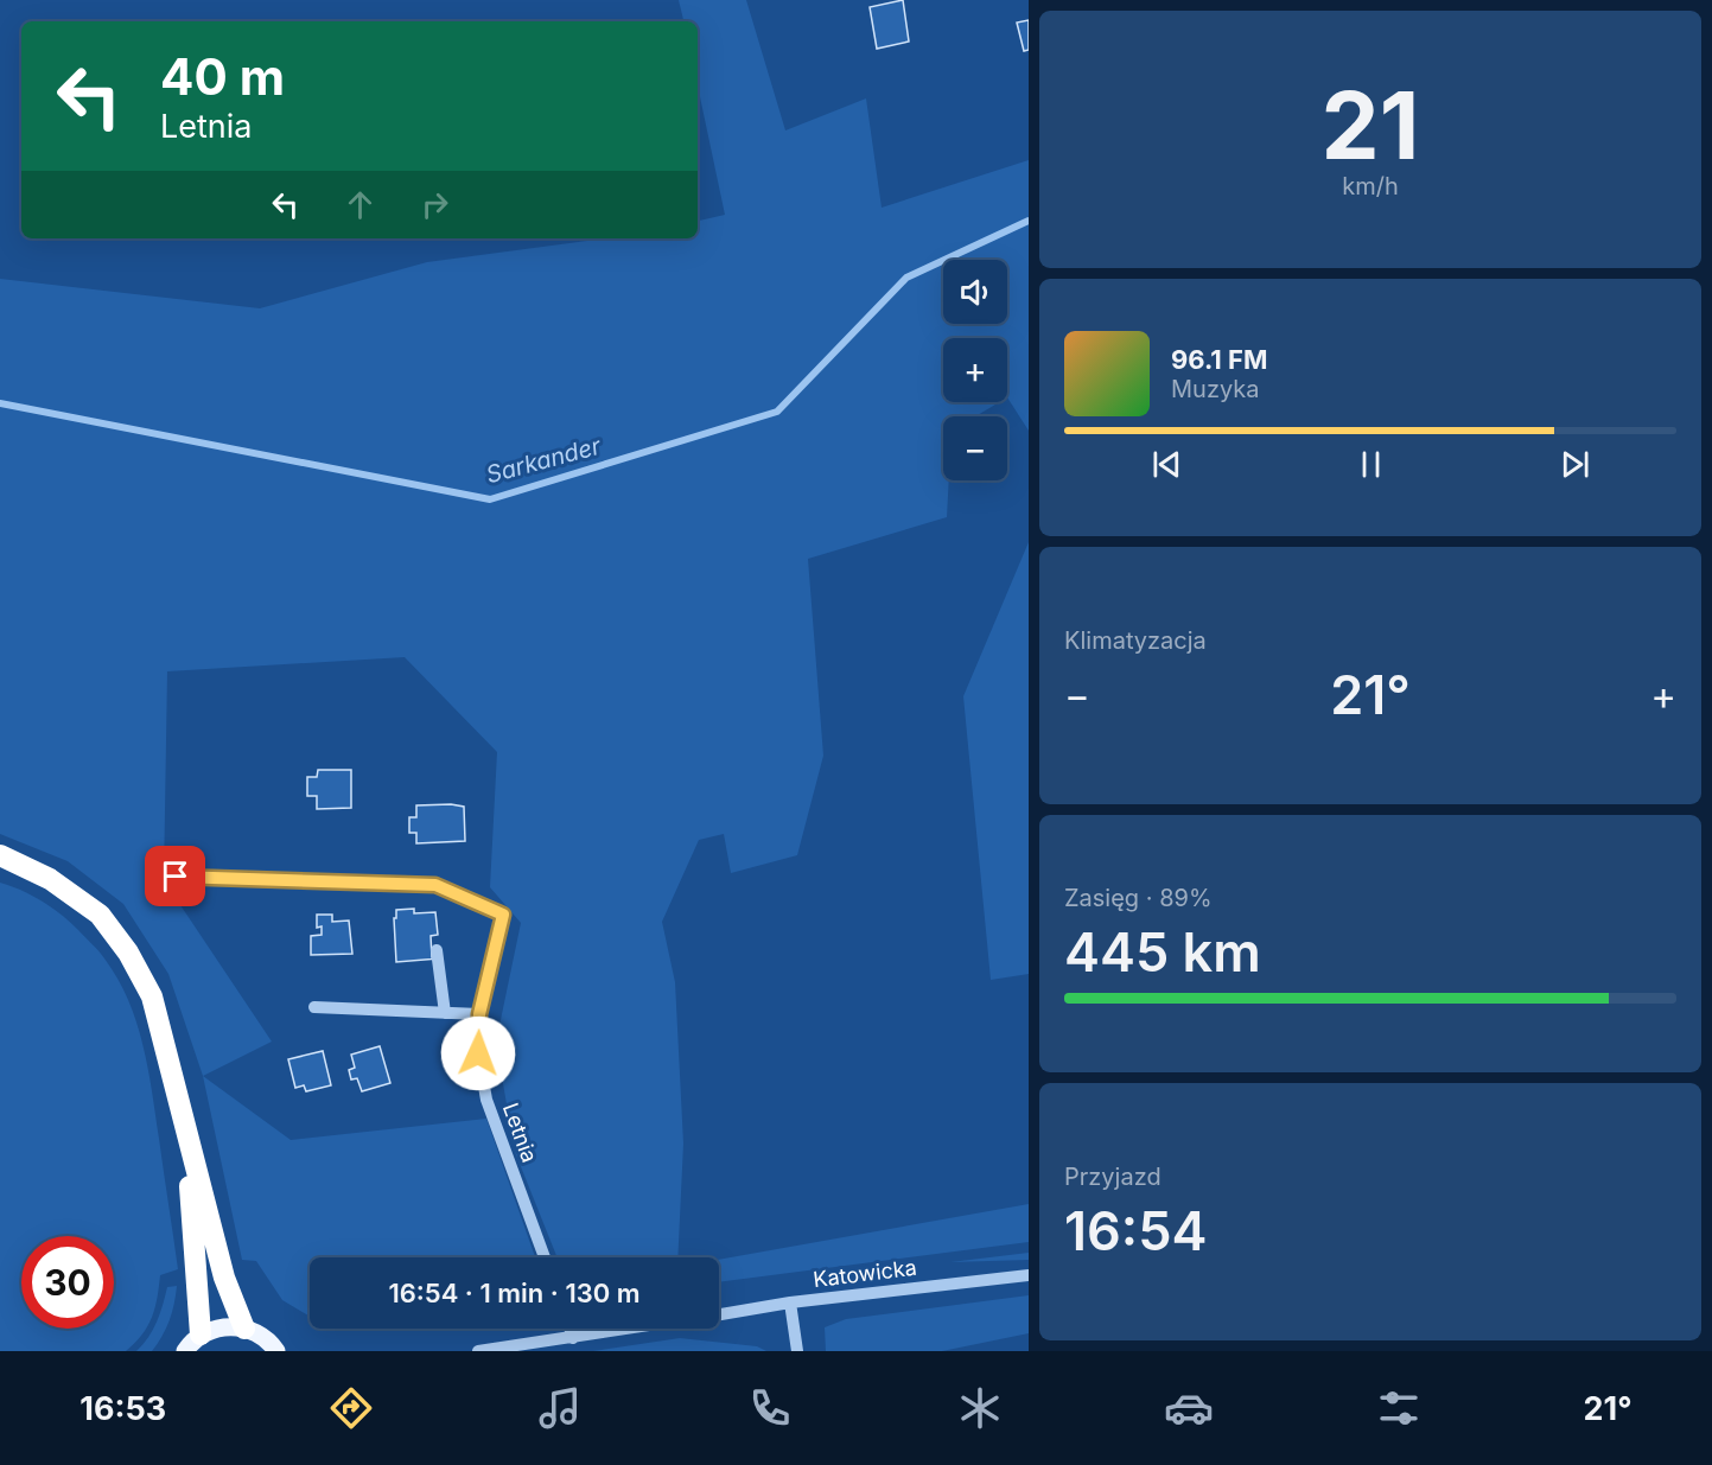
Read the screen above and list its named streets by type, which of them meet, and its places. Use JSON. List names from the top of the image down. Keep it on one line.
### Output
{"streets":{"street":["Letnia","Katowicka"]},"water":["Sarkander"],"page":{"tile":[["21","km/h"],"Klimatyzacja",["Zasięg · 89%","445 km"],["Przyjazd","16:54"]],"turn":["40 m","Letnia"],"map_buttons":["+","−"],"song":["96.1 FM","Muzyka"],"heat":["−","21°","+"],"limit":"30","trip":"16:54 · 1 min · 130 m","tabs":["16:53","21°"]}}
